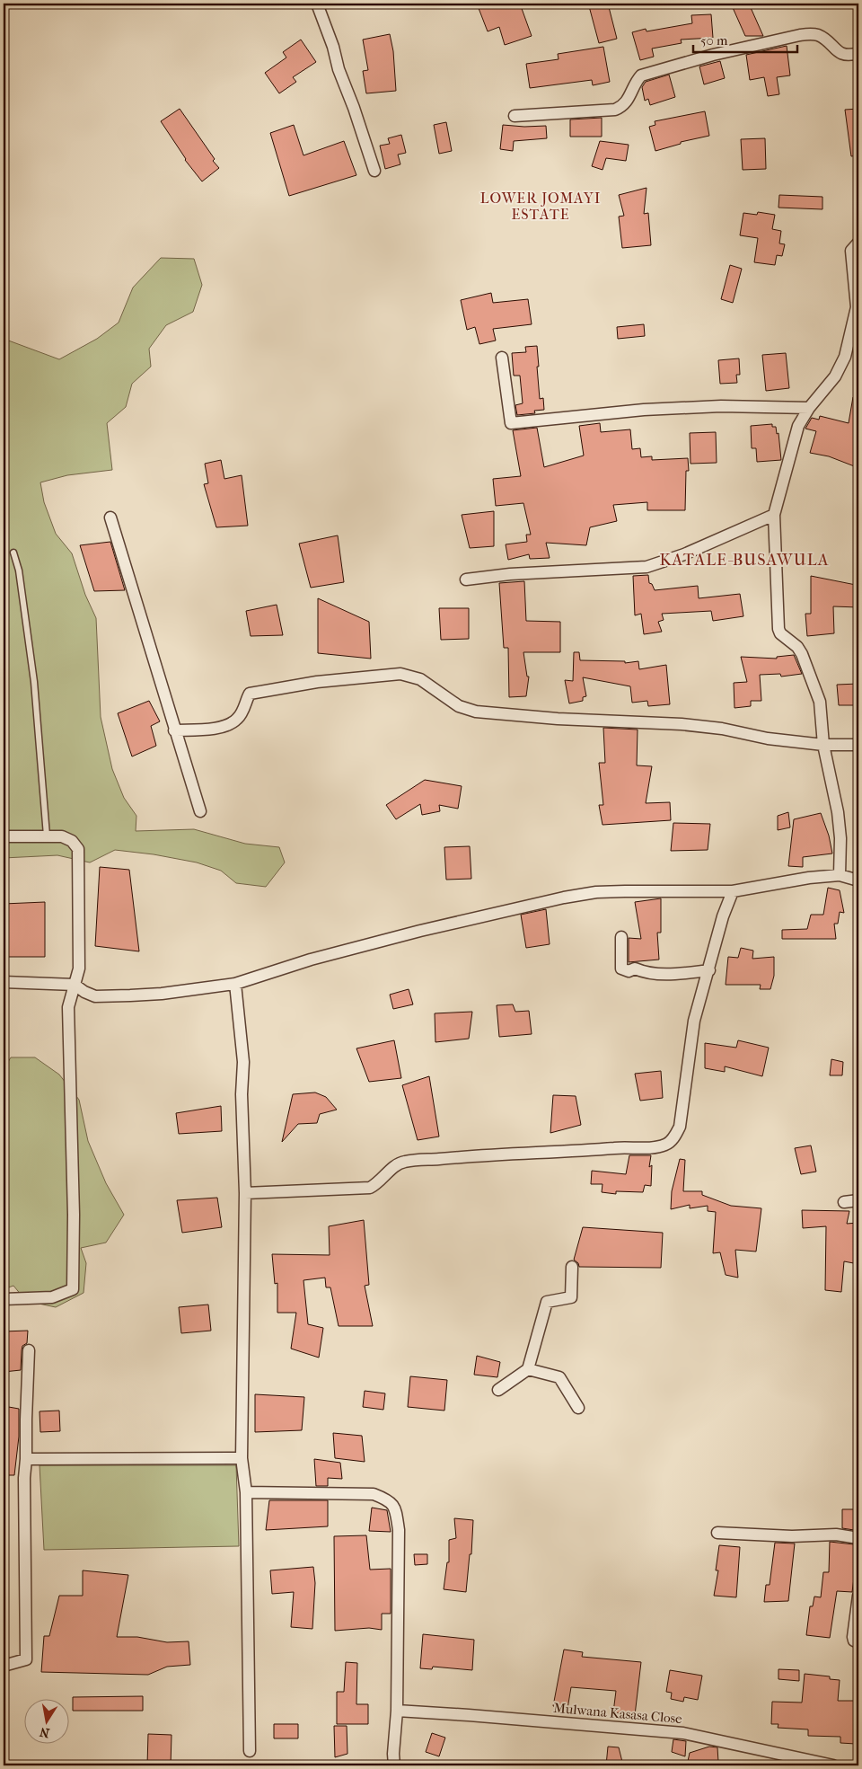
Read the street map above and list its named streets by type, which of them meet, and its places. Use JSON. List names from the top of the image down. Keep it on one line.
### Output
{"streets":{"street":["Mulwana Kasasa Close"]},"districts":["LOWER JOMAYI ESTATE","KATALE-BUSAWULA"],"scale_bar":"50 m","north":"bottom"}
